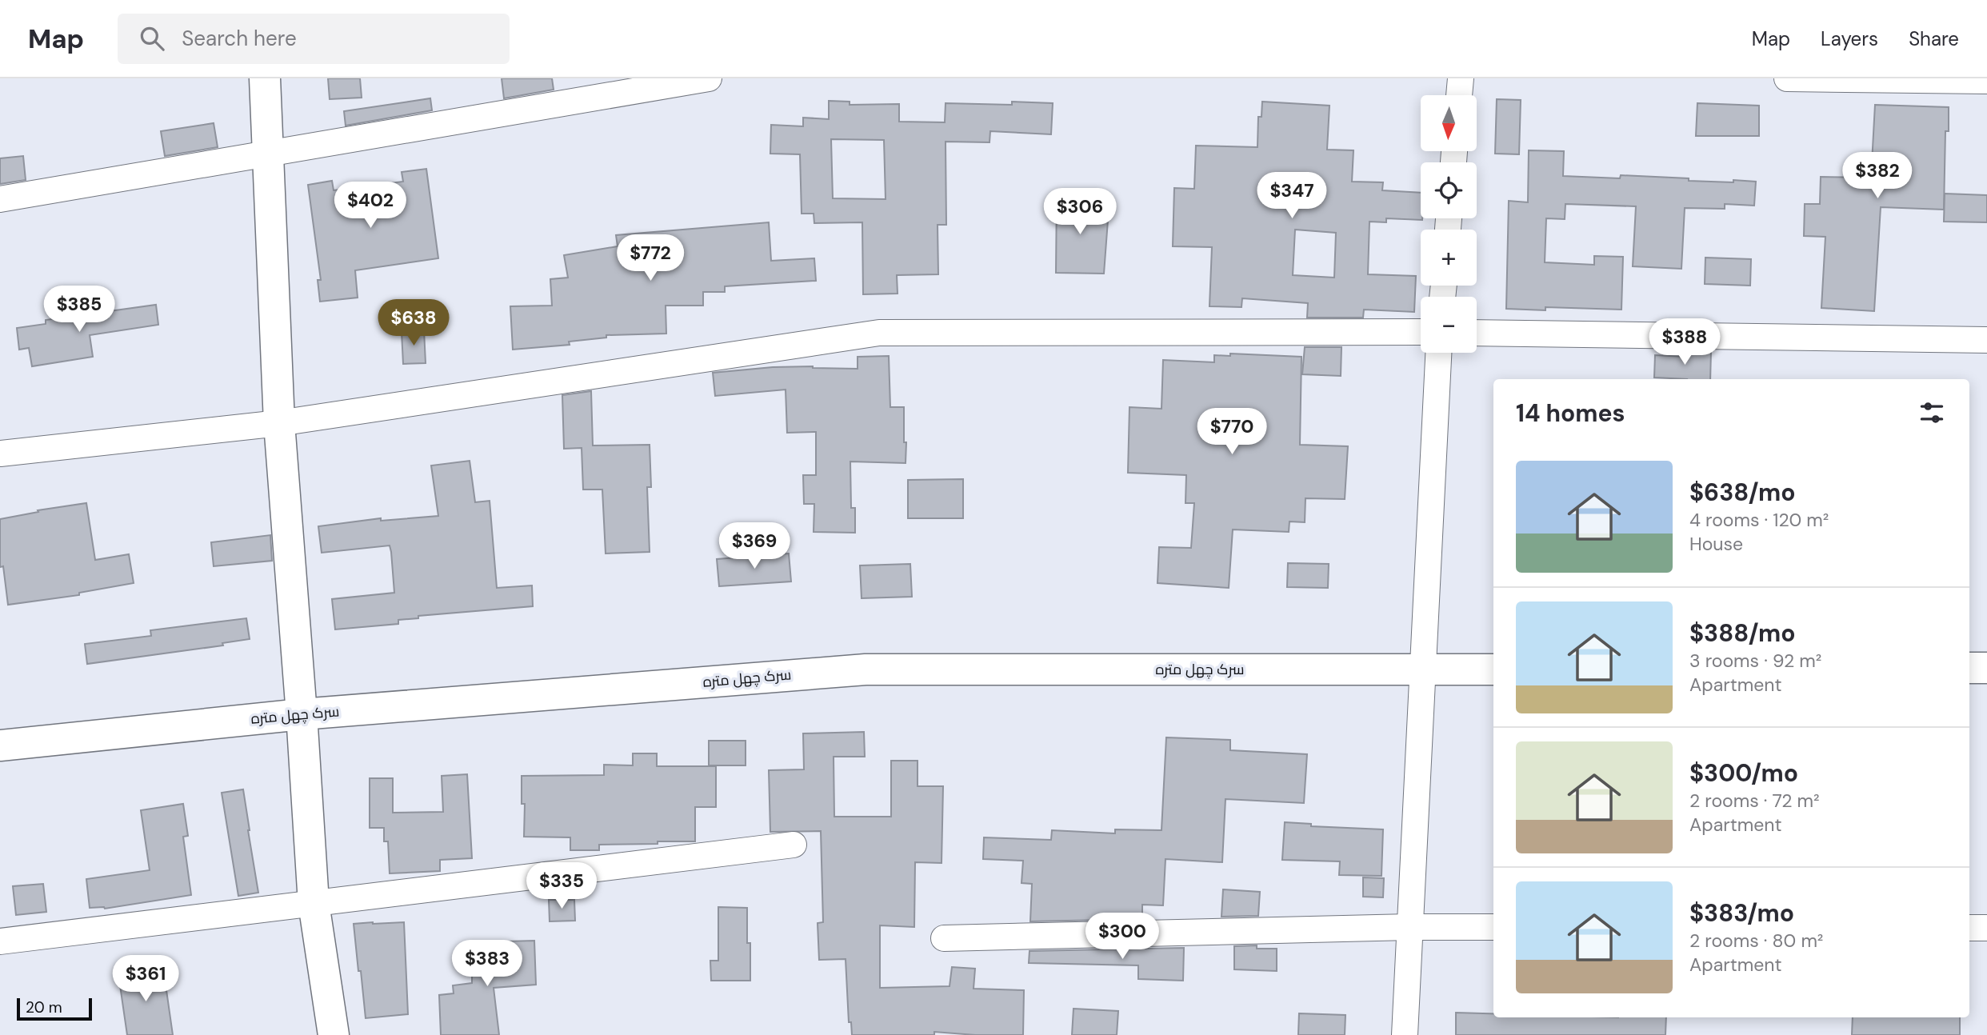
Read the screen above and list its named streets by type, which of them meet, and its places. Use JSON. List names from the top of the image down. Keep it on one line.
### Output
{"streets":{"street":["سرک چهل متره"]},"scale_bar":"20 m","north":"bottom","page":{"header":"Map","search":"Search here","nav":["Map","Layers","Share"],"map_buttons":["+","−"],"price":["$382","$347","$402","$306","$772","$385","$638","$388","$770","$369","$335","$300","$383","$361"],"heading":"14 homes","list":[{"name":"$638/mo","note":"4 rooms · 120 m² · House"},{"name":"$388/mo","note":"3 rooms · 92 m² · Apartment"},{"name":"$300/mo","note":"2 rooms · 72 m² · Apartment"},{"name":"$383/mo","note":"2 rooms · 80 m² · Apartment"}],"scale":"20 m"}}
